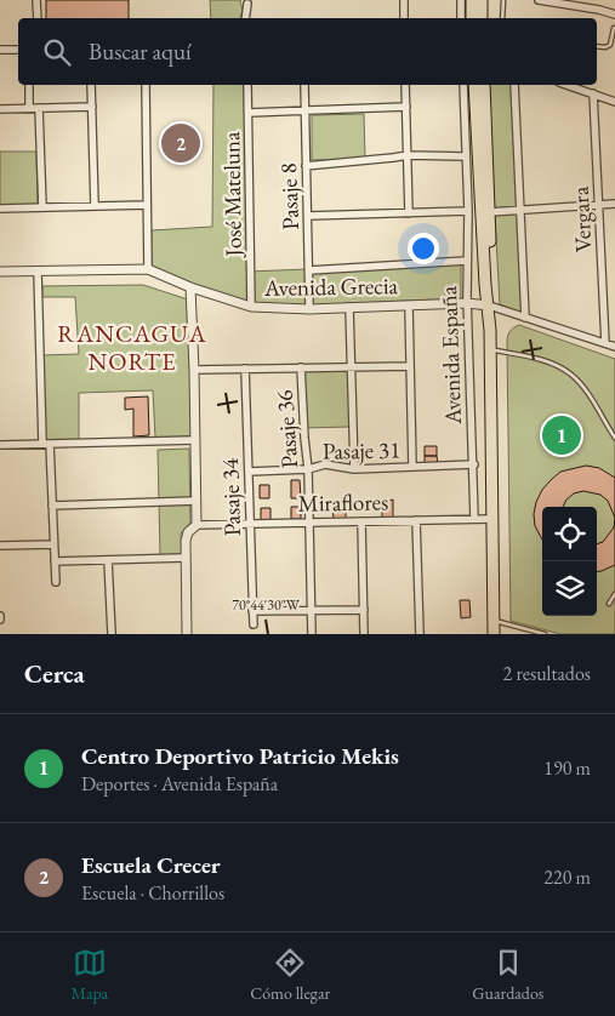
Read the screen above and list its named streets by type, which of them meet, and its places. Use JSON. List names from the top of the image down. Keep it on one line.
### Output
{"streets":{"main road":["Avenida España"],"street":["José Mateluna","Pasaje 8","Vergara","Avenida Grecia","Pasaje 36","Pasaje 31","Pasaje 34","Miraflores"]},"crossings":[["José Mateluna","Avenida Grecia"],["Pasaje 8","Avenida Grecia"],["Avenida Grecia","Avenida España"],["Avenida España","Pasaje 31"],["Avenida España","Miraflores"],["Pasaje 36","Pasaje 31"],["Pasaje 36","Miraflores"],["Pasaje 31","Pasaje 34"],["Pasaje 34","Miraflores"]],"districts":["RANCAGUA NORTE"],"page":{"search":"Buscar aquí","pins":["2","1"],"heading":["Cerca","2 resultados"],"list":[{"mark":"1","name":"Centro Deportivo Patricio Mekis","note":"Deportes · Avenida España","value":"190 m"},{"mark":"2","name":"Escuela Crecer","note":"Escuela · Chorrillos","value":"220 m"}],"nav":["Mapa","Cómo llegar","Guardados"]},"coordinates":["70°44'30\"W"]}
